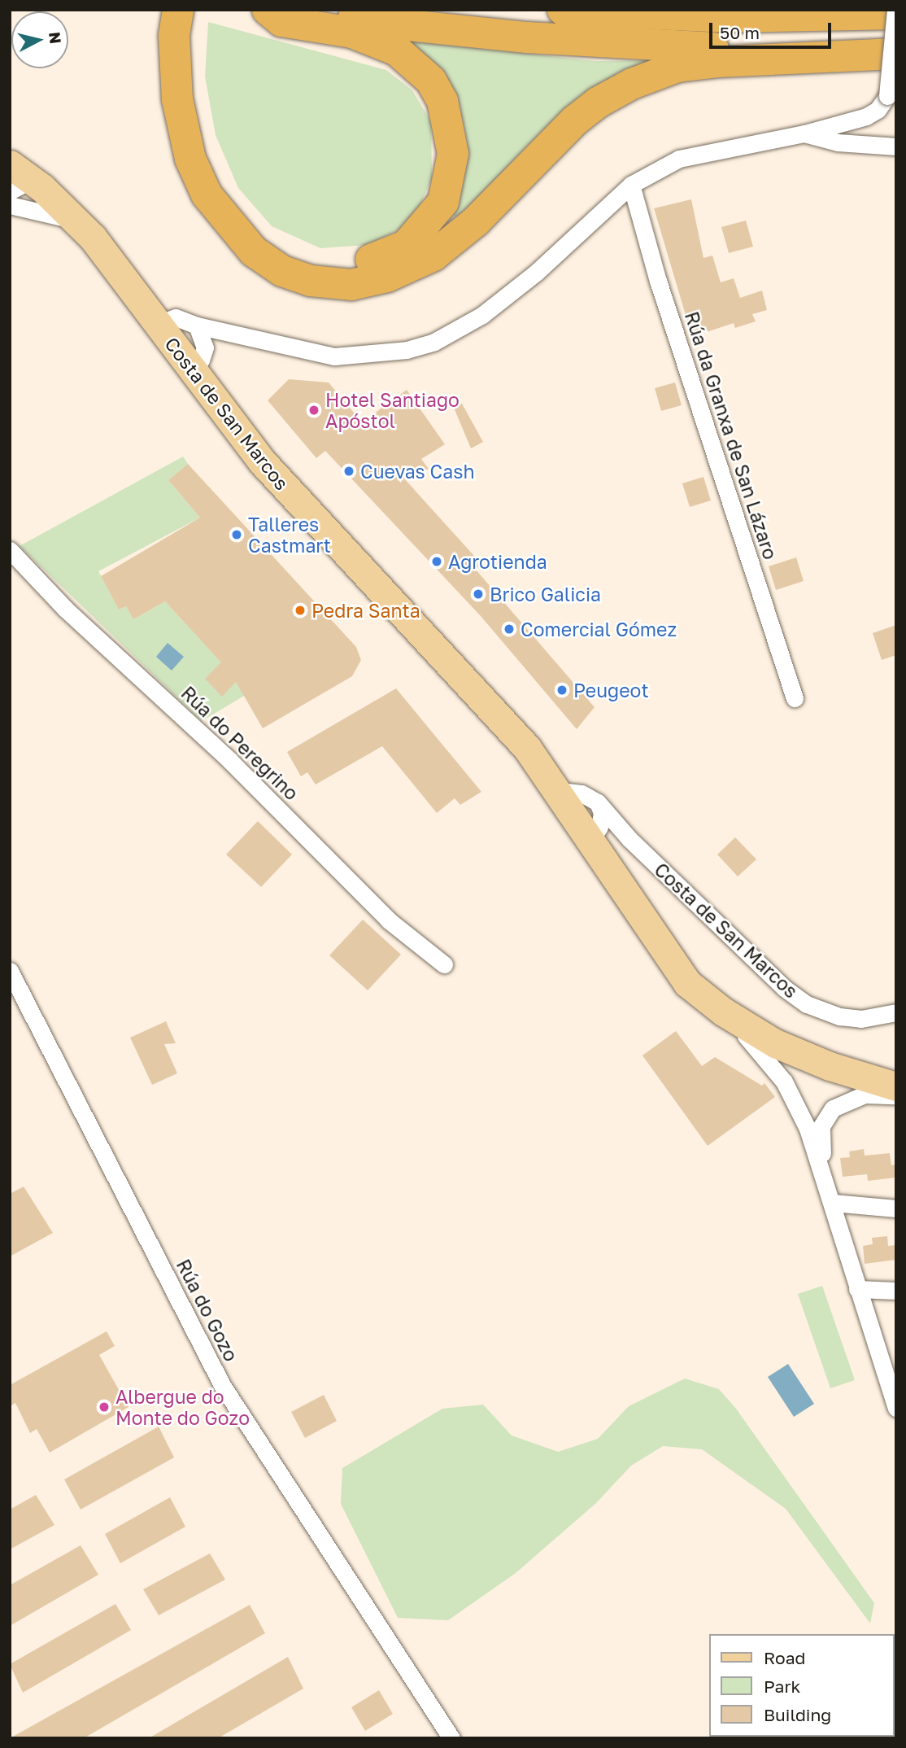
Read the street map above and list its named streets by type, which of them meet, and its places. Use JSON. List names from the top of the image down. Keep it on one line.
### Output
{"streets":{"main road":["Costa de San Marcos"],"street":["Rúa da Granxa de San Lázaro","Rúa do Peregrino","Rúa do Gozo"]},"places":["Hotel Santiago Apóstol","Cuevas Cash","Talleres Castmart","Agrotienda","Brico Galicia","Pedra Santa","Comercial Gómez","Peugeot","Albergue do Monte do Gozo"],"legend":["Road","Park","Building"],"scale_bar":"50 m","north":"right"}
